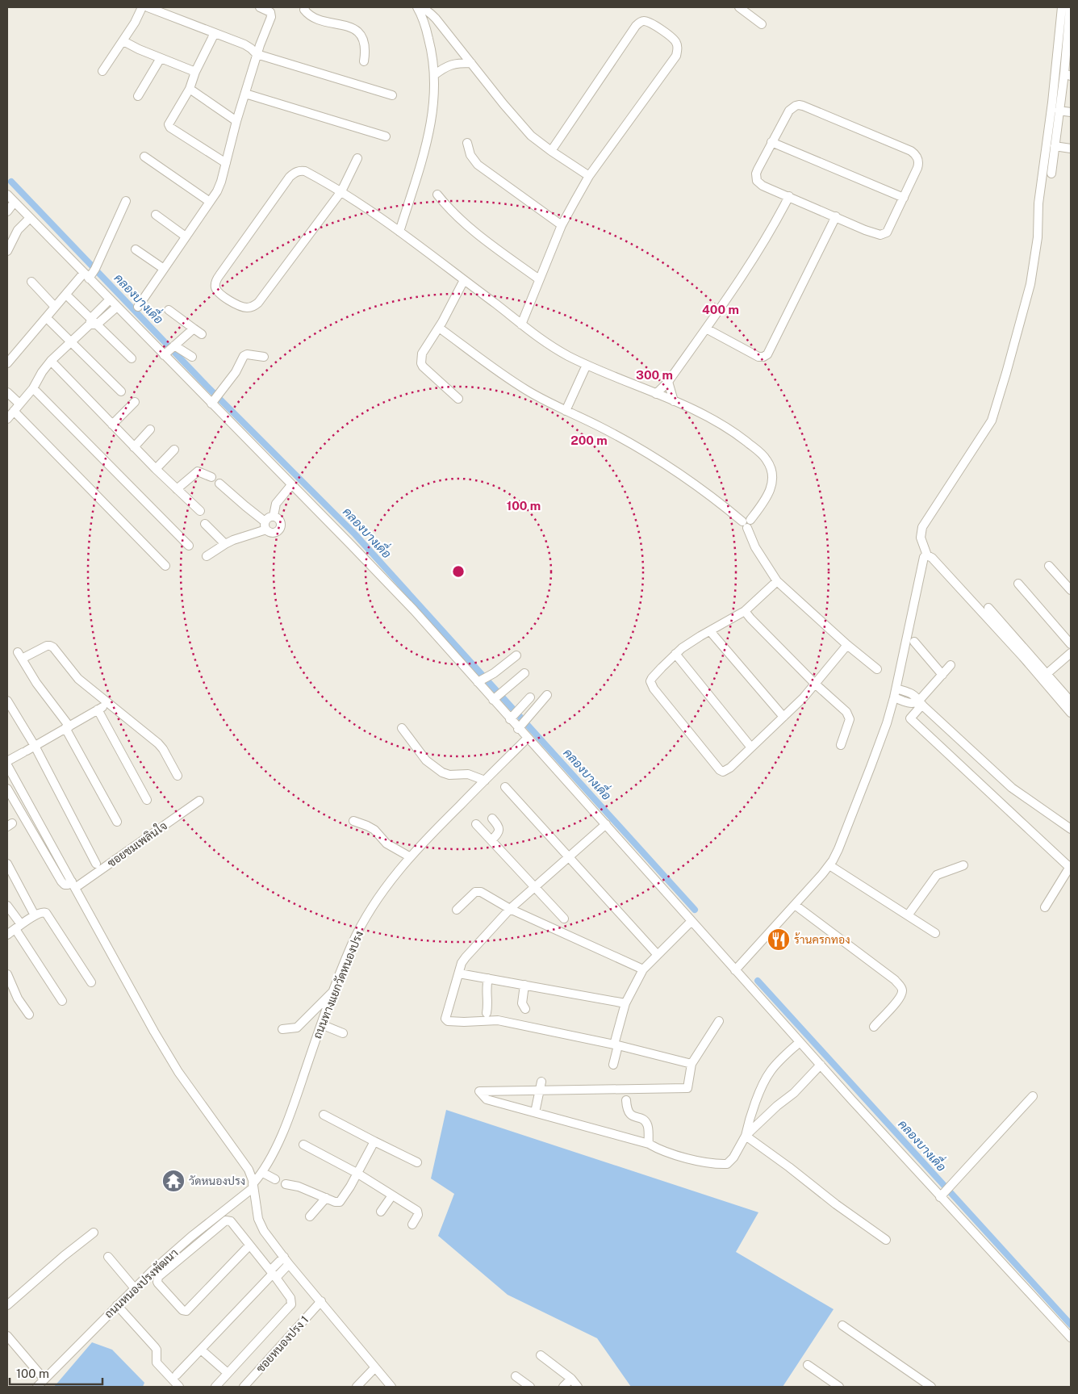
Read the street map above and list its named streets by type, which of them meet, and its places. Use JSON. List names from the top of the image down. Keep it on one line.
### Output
{"streets":{"street":["ซอยชมเพลินใจ","ถนนทางแยกวัดหนองปรง","ถนนหนองปรงพัฒนา","ซอยหนองปรง 1"]},"crossings":[["ถนนทางแยกวัดหนองปรง","ถนนหนองปรงพัฒนา"]],"water":["คลองบางเดื่อ"],"places":{"restaurant":["ร้านครกทอง"],"temple":["วัดหนองปรง"]},"scale_bar":"100 m","rings":["400 m","300 m","200 m","100 m"]}
